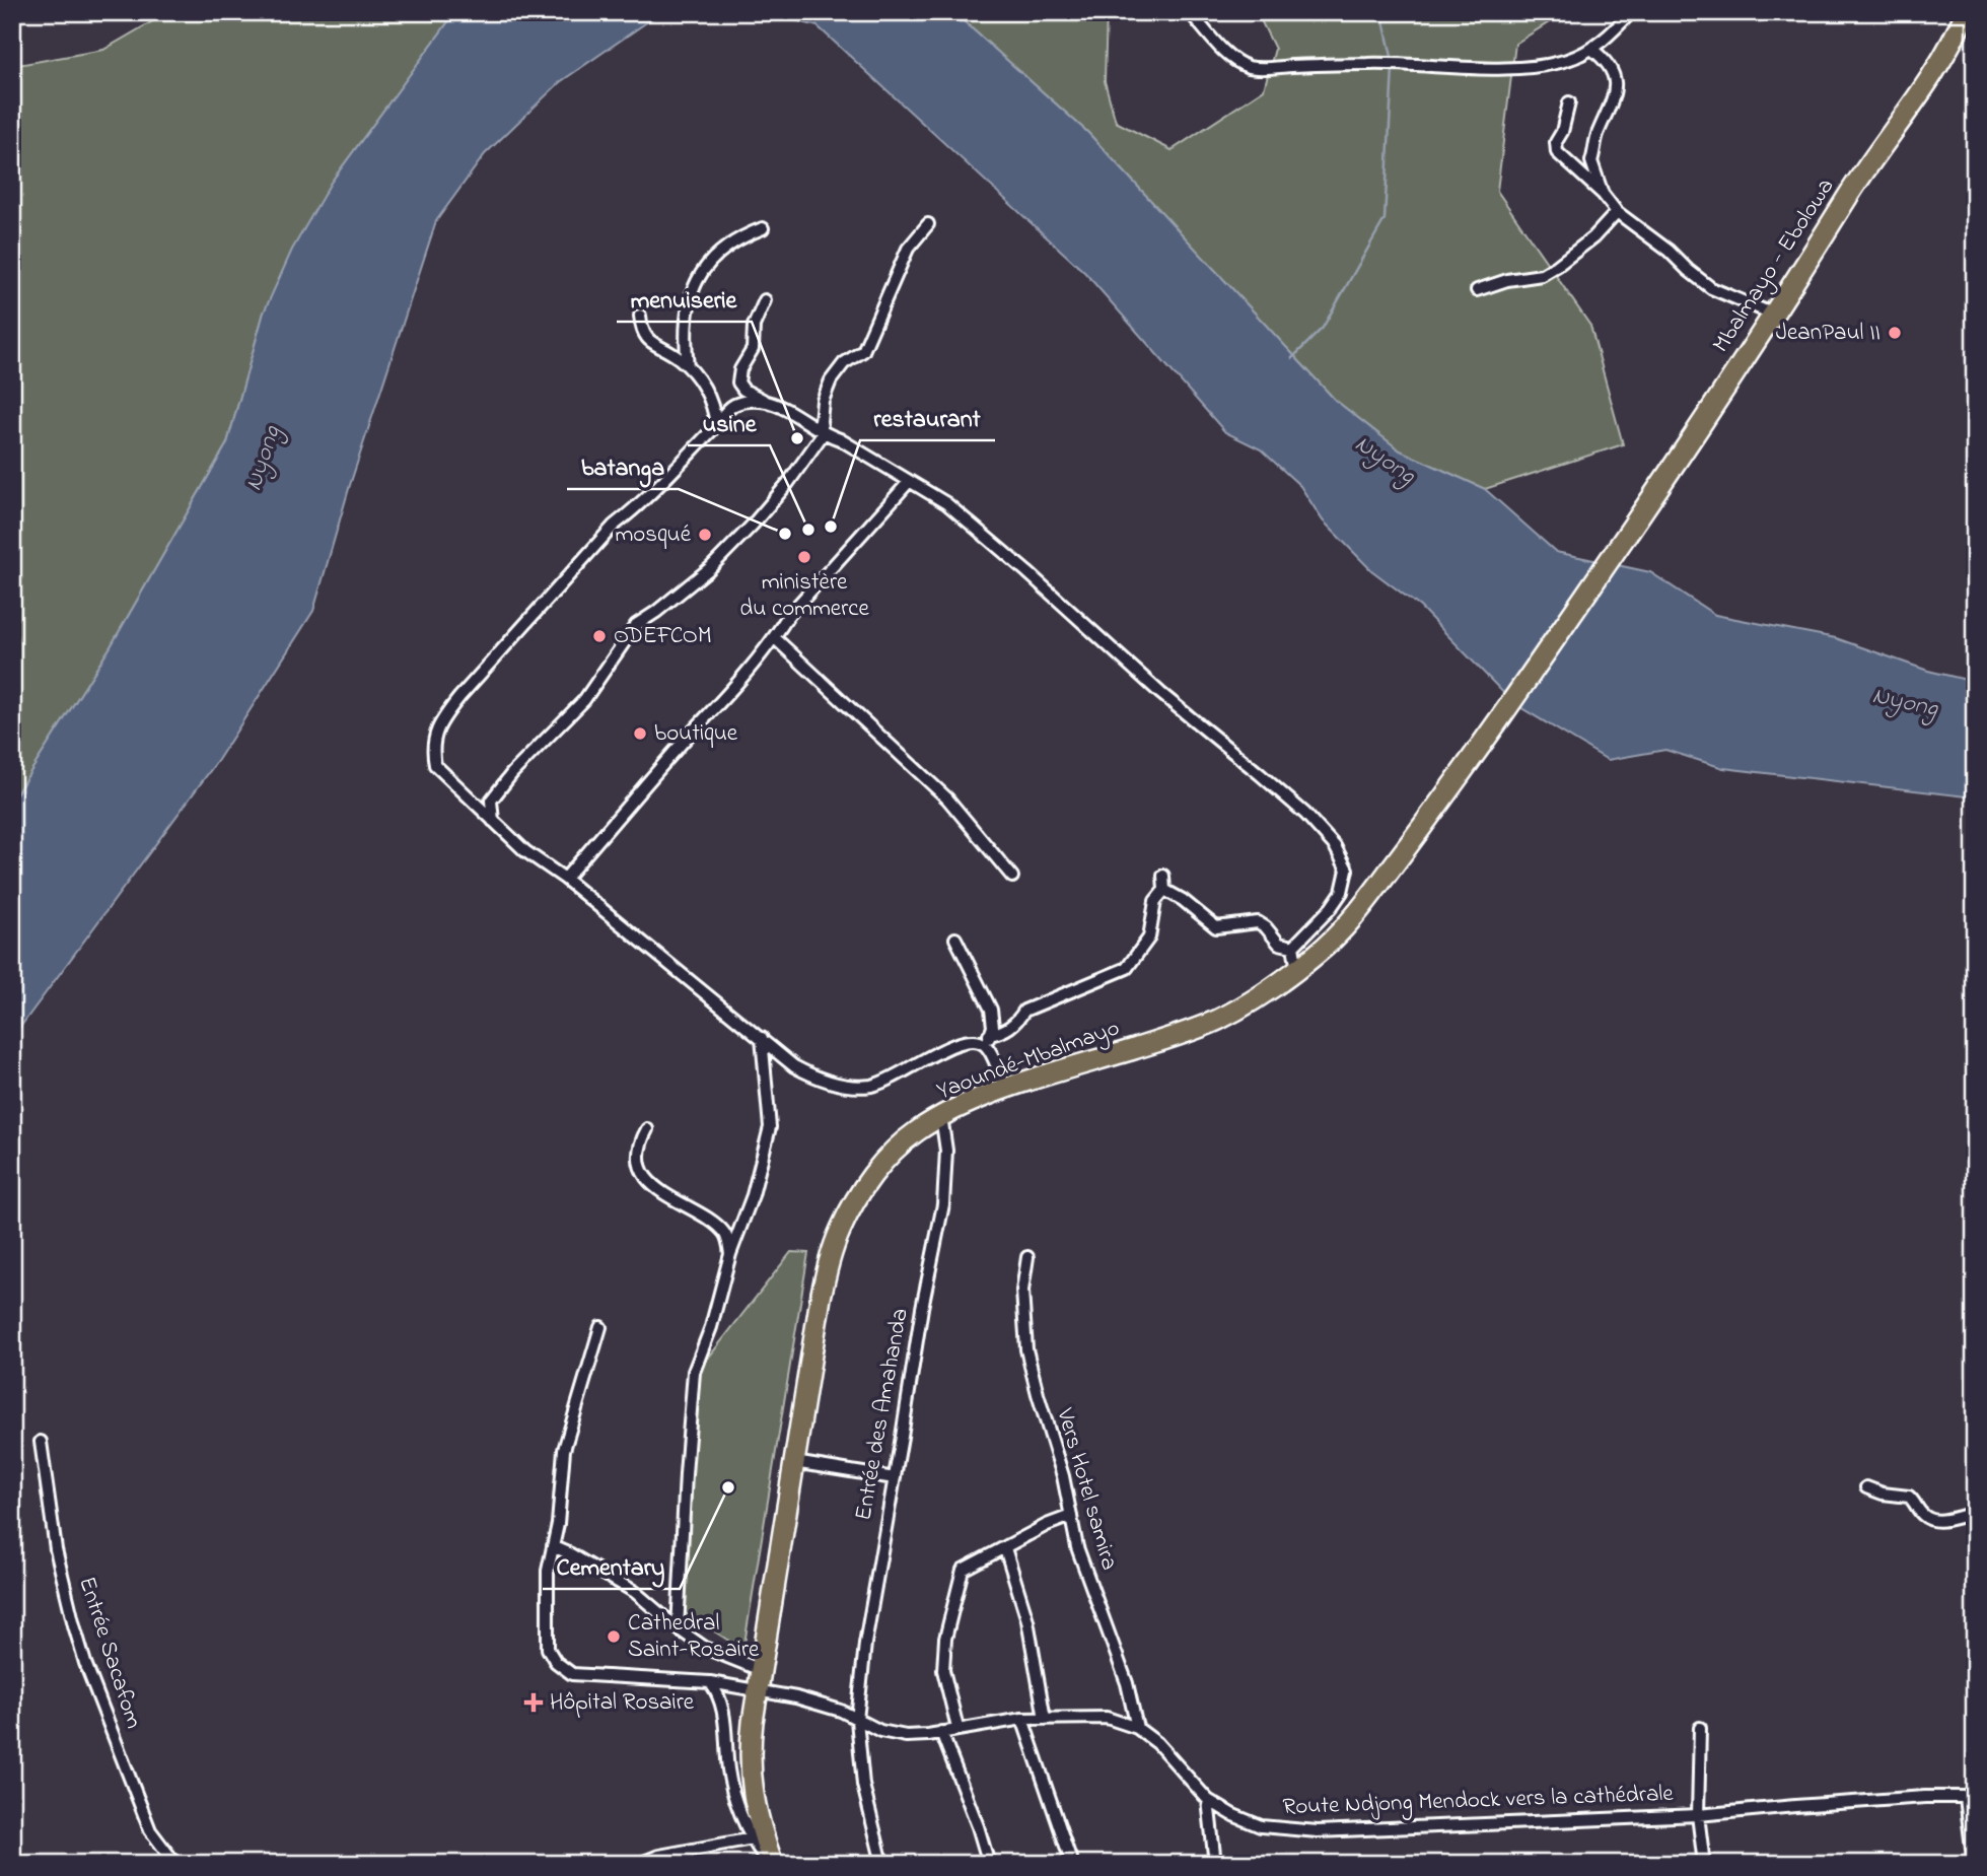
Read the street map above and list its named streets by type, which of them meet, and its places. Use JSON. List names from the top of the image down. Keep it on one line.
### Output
{"streets":{"highway":["Mbalmayo - Ebolowa","Yaoundé-Mbalmayo"],"street":["Entrée des Amahanda","Vers Hotel samira","Entrée Sacafom","Route Ndjong Mendock vers la cathédrale"]},"crossings":[["Mbalmayo - Ebolowa","Yaoundé-Mbalmayo"],["Yaoundé-Mbalmayo","Entrée des Amahanda"],["Yaoundé-Mbalmayo","Route Ndjong Mendock vers la cathédrale"],["Entrée des Amahanda","Route Ndjong Mendock vers la cathédrale"],["Vers Hotel samira","Route Ndjong Mendock vers la cathédrale"]],"water":["Nyong"],"places":{"other":["JeanPaul II","menuiserie","restaurant","usine","batanga","mosqué","ministère du commerce","ODEFCOM","boutique","Cementary","Cathedral Saint-Rosaire"],"health":["Hôpital Rosaire"]}}
